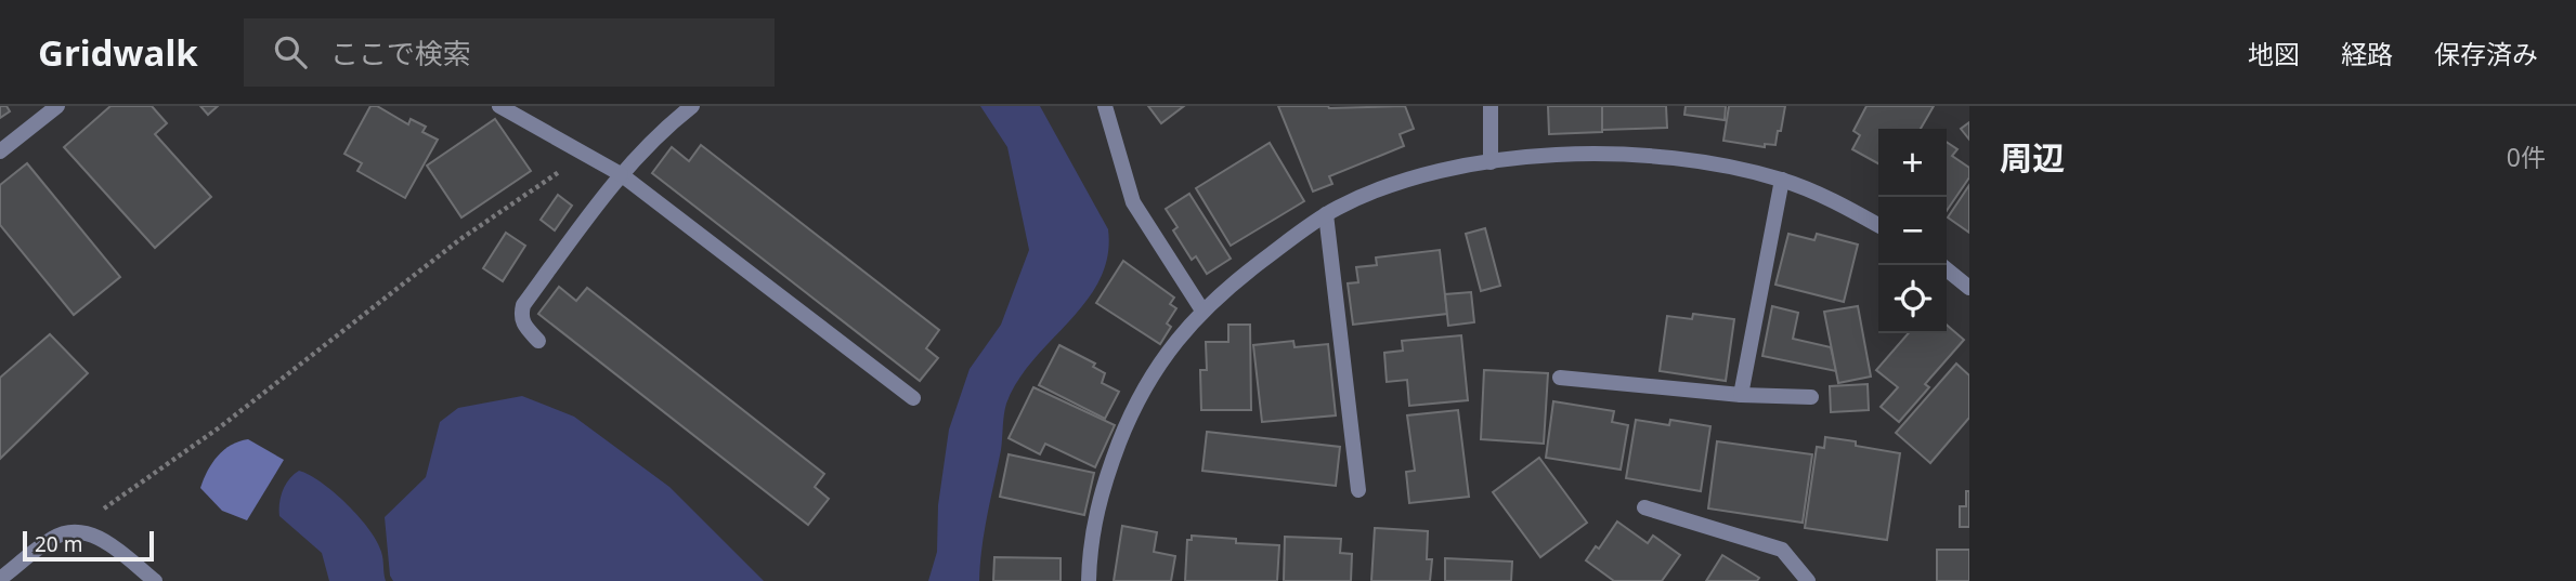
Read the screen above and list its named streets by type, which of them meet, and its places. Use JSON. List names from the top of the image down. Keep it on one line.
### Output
{"scale_bar":"20 m","page":{"header":"Gridwalk","search":"ここで検索","nav":["地図","経路","保存済み"],"heading":["周辺","0件"],"map_buttons":["+","−"],"scale":"20 m"}}
